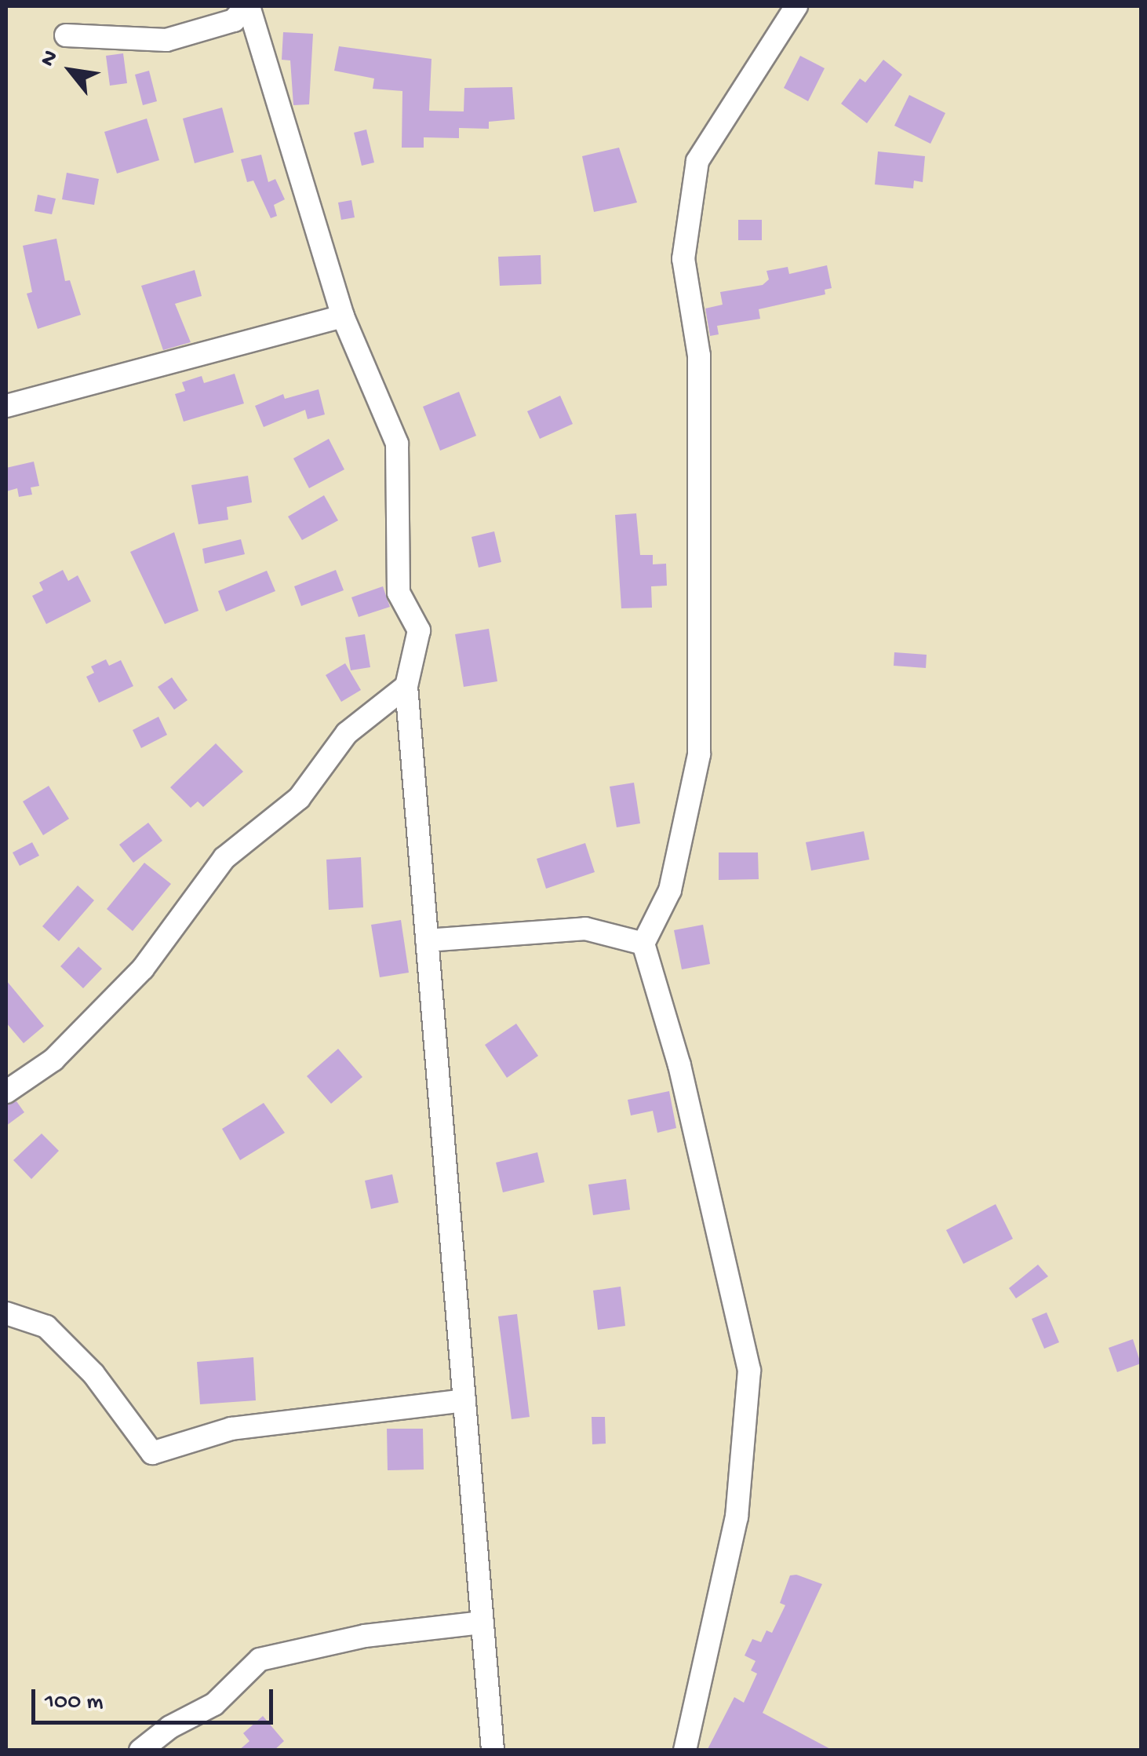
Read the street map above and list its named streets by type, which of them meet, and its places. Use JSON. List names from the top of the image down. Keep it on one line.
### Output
{"scale_bar":"100 m","north":"top left"}
